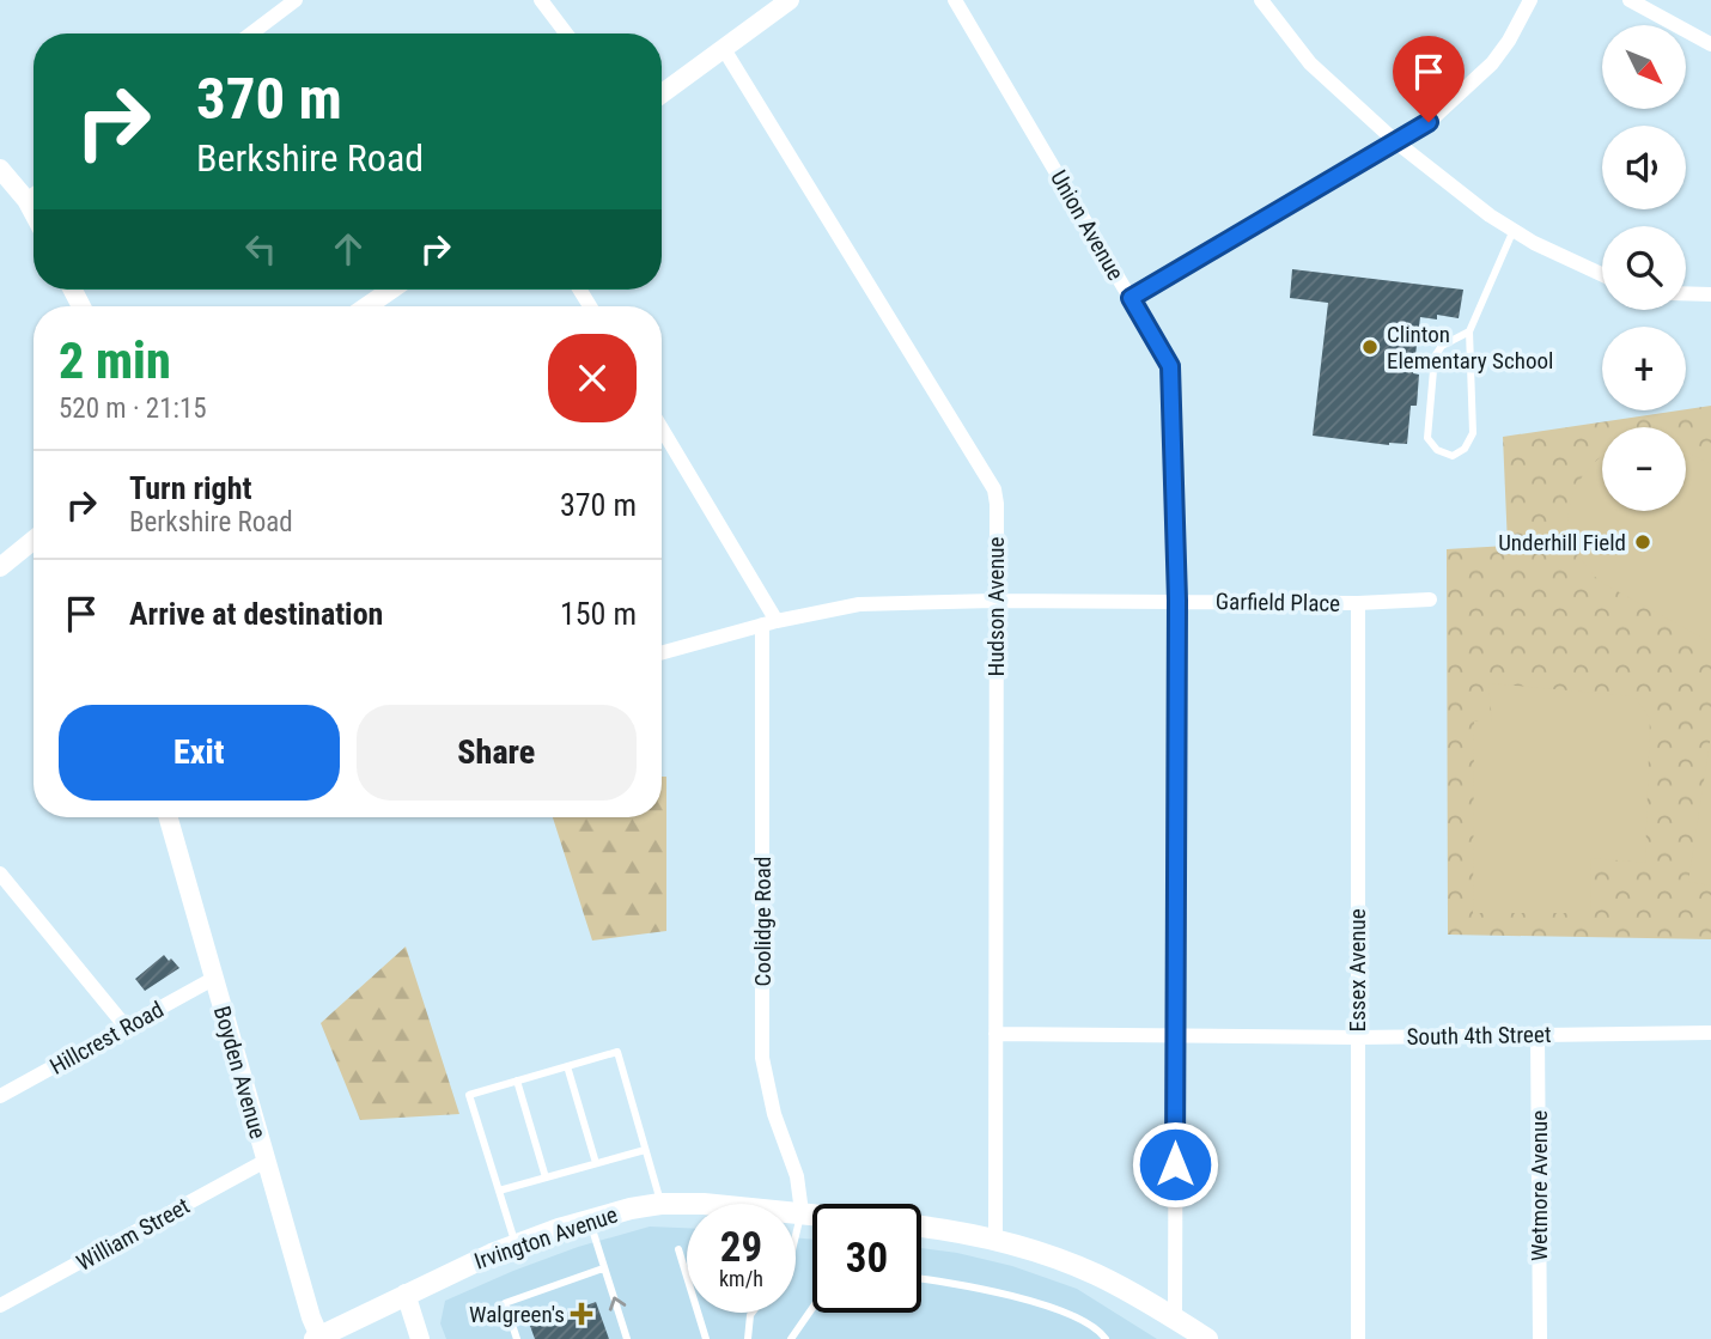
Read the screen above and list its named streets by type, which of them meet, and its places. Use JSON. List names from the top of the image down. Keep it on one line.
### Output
{"streets":{"main road":["Irvington Avenue"],"street":["Union Avenue","Garfield Place","Hudson Avenue","Coolidge Road","Essex Avenue","South 4th Street","Hillcrest Road","Boyden Avenue","Wetmore Avenue","William Street"]},"crossings":[["Union Avenue","Garfield Place"],["Union Avenue","South 4th Street"],["Garfield Place","Hudson Avenue"],["Garfield Place","Coolidge Road"],["Garfield Place","Essex Avenue"],["Hudson Avenue","South 4th Street"],["Coolidge Road","Irvington Avenue"],["Essex Avenue","South 4th Street"],["South 4th Street","Wetmore Avenue"],["Hillcrest Road","Boyden Avenue"],["Boyden Avenue","William Street"],["Boyden Avenue","Irvington Avenue"]],"places":{"other":["Clinton Elementary School","Underhill Field"],"health":["Walgreen's"]},"north":"bottom right","page":{"map_buttons":["+","−"],"turn":["370 m","Berkshire Road"],"heading":["2 min","520 m · 21:15"],"list":[{"name":"Turn right","note":"Berkshire Road","value":"370 m"},{"name":"Arrive at destination","value":"150 m"}],"buttons":["Exit","Share"],"speed":"29 km/h","limit":"30"}}
